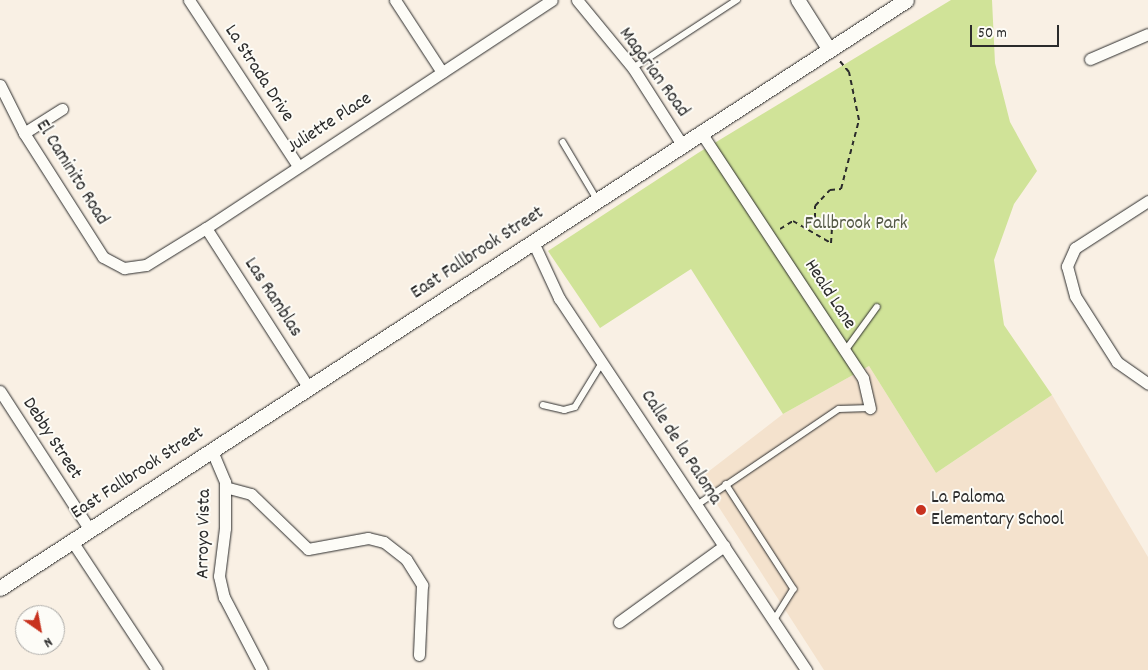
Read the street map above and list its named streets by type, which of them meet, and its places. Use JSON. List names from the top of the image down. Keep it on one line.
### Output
{"streets":{"main road":["East Fallbrook Street"],"street":["Magarian Road","La Strada Drive","Juliette Place","El Caminito Road","Heald Lane","Las Ramblas","Debby Street","Calle de la Paloma","Arroyo Vista"]},"crossings":[["Magarian Road","East Fallbrook Street"],["La Strada Drive","Juliette Place"],["Juliette Place","El Caminito Road"],["Juliette Place","Las Ramblas"],["East Fallbrook Street","Heald Lane"],["East Fallbrook Street","Las Ramblas"],["East Fallbrook Street","Debby Street"],["East Fallbrook Street","Calle de la Paloma"],["East Fallbrook Street","Arroyo Vista"]],"parks":["Fallbrook Park"],"places":["La Paloma Elementary School"],"scale_bar":"50 m","north":"bottom right"}
